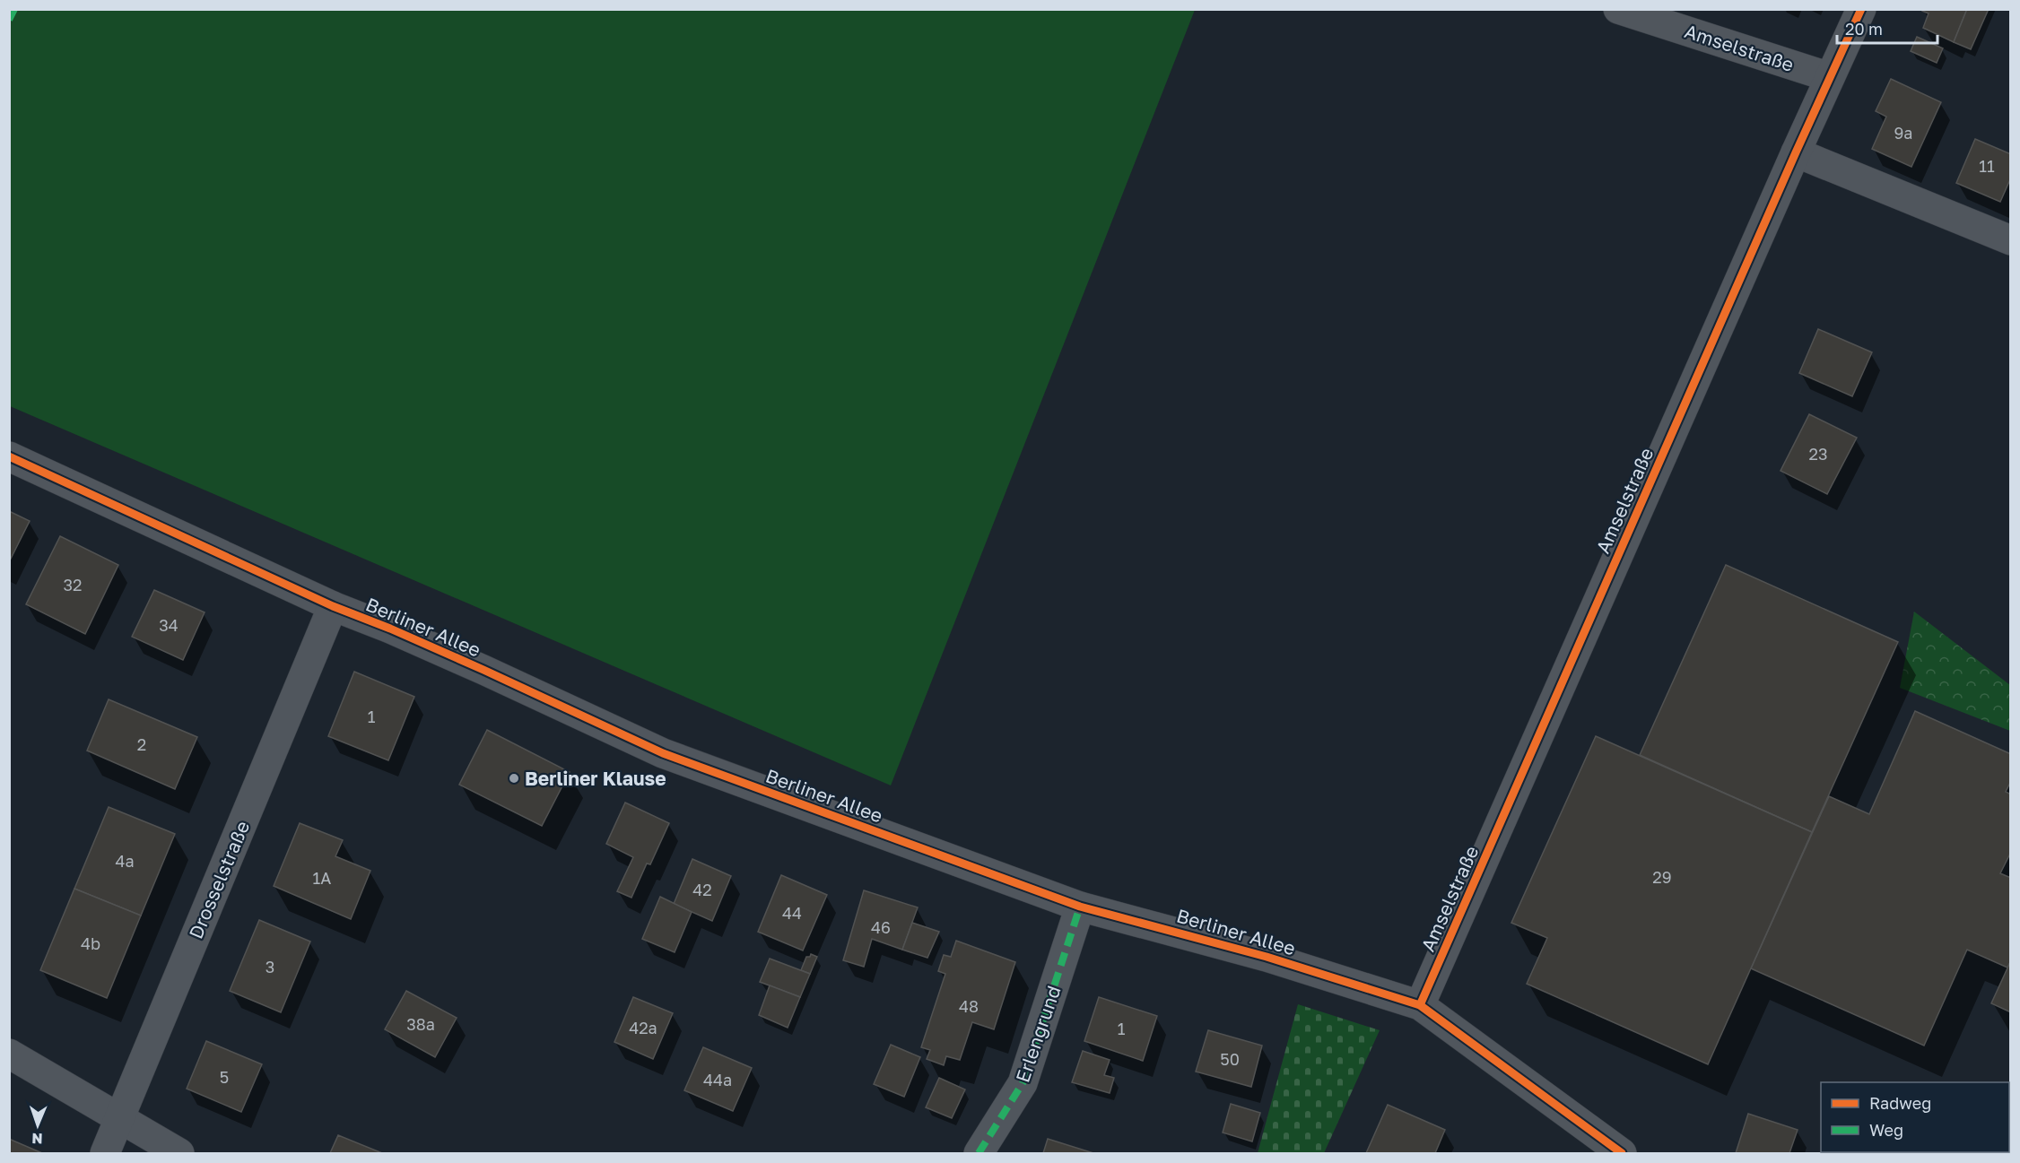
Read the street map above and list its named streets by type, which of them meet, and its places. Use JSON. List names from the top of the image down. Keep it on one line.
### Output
{"streets":{"street":["Amselstraße","Berliner Allee","Drosselstraße","Erlengrund"]},"crossings":[["Amselstraße","Berliner Allee"],["Berliner Allee","Drosselstraße"],["Berliner Allee","Erlengrund"]],"places":["Berliner Klause"],"house_numbers":["9a","11","23","32","34","1","2","4a","29","1A","42","44","46","4b","3","48","38a","42a","1","50","5","44a"],"legend":["Radweg","Weg"],"scale_bar":"20 m","north":"bottom"}
